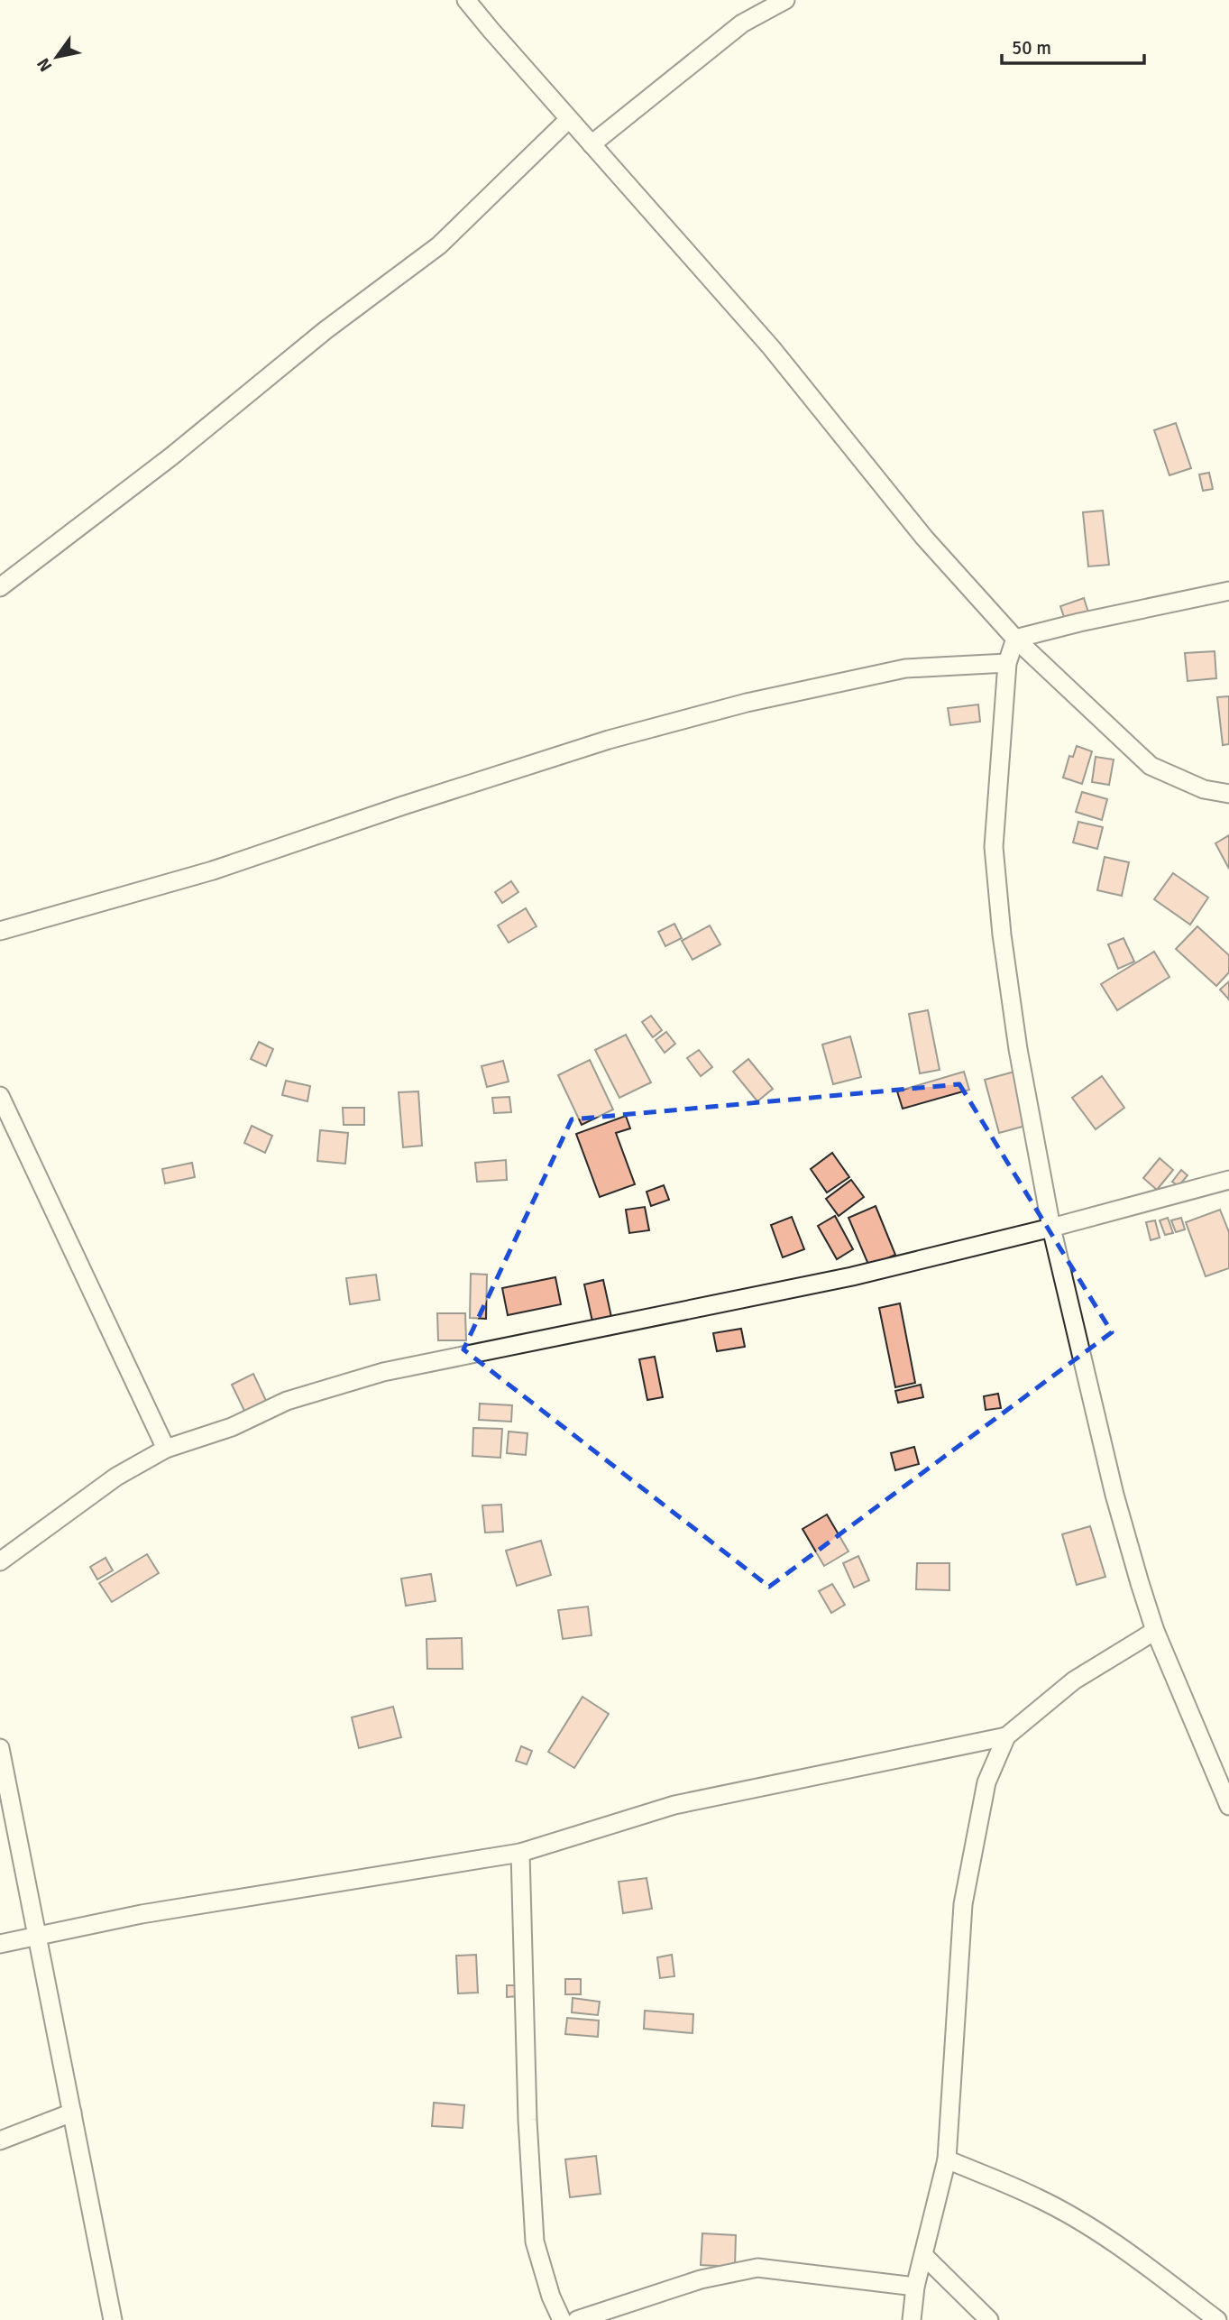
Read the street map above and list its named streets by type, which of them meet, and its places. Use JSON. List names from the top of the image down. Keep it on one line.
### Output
{"scale_bar":"50 m","north":"bottom left"}
